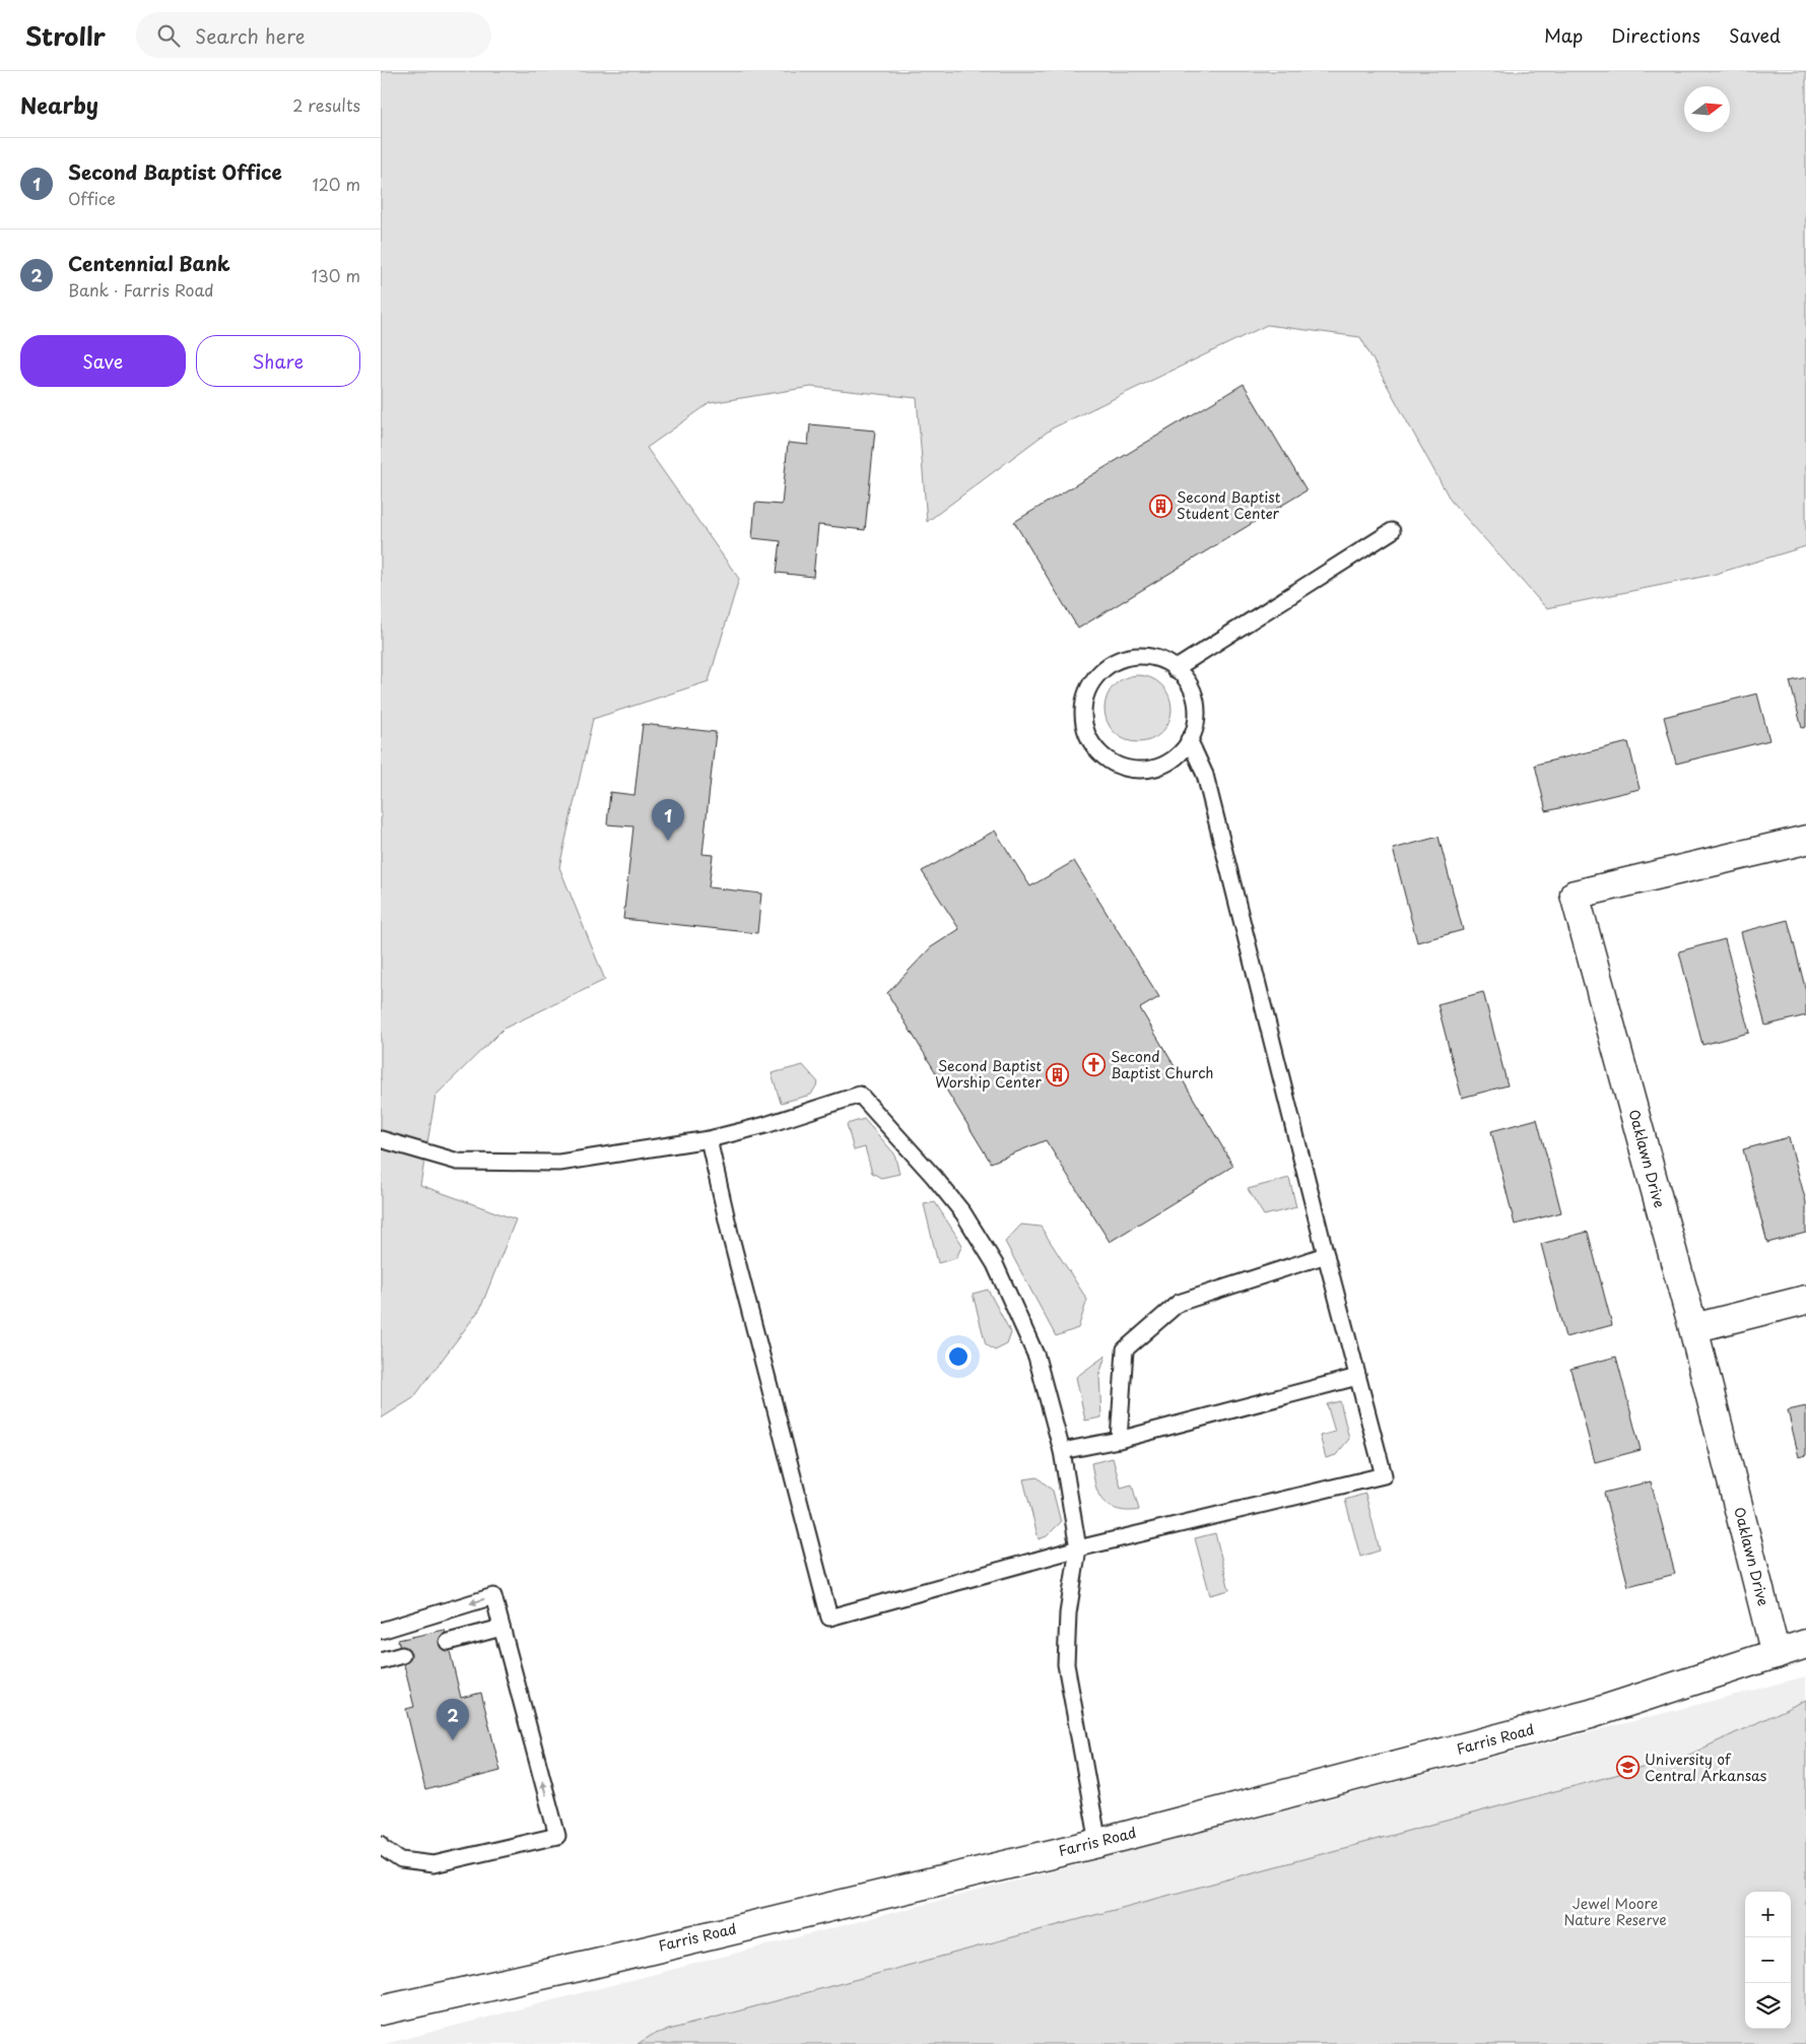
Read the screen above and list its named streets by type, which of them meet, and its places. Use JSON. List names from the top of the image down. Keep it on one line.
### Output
{"streets":{"street":["Oaklawn Drive","Farris Road"]},"crossings":[["Oaklawn Drive","Farris Road"]],"parks":["Jewel Moore Nature Reserve"],"places":{"building":["Second Baptist Student Center","Second Baptist Worship Center"],"church":["Second Baptist Church"],"school or university":["University of Central Arkansas"]},"north":"right","page":{"header":"Strollr","search":"Search here","nav":["Map","Directions","Saved"],"heading":["Nearby","2 results"],"list":[{"mark":"1","name":"Second Baptist Office","note":"Office","value":"120 m"},{"mark":"2","name":"Centennial Bank","note":"Bank · Farris Road","value":"130 m"}],"buttons":["Save","Share"],"pins":["1","2"],"map_buttons":["+","−"]}}
